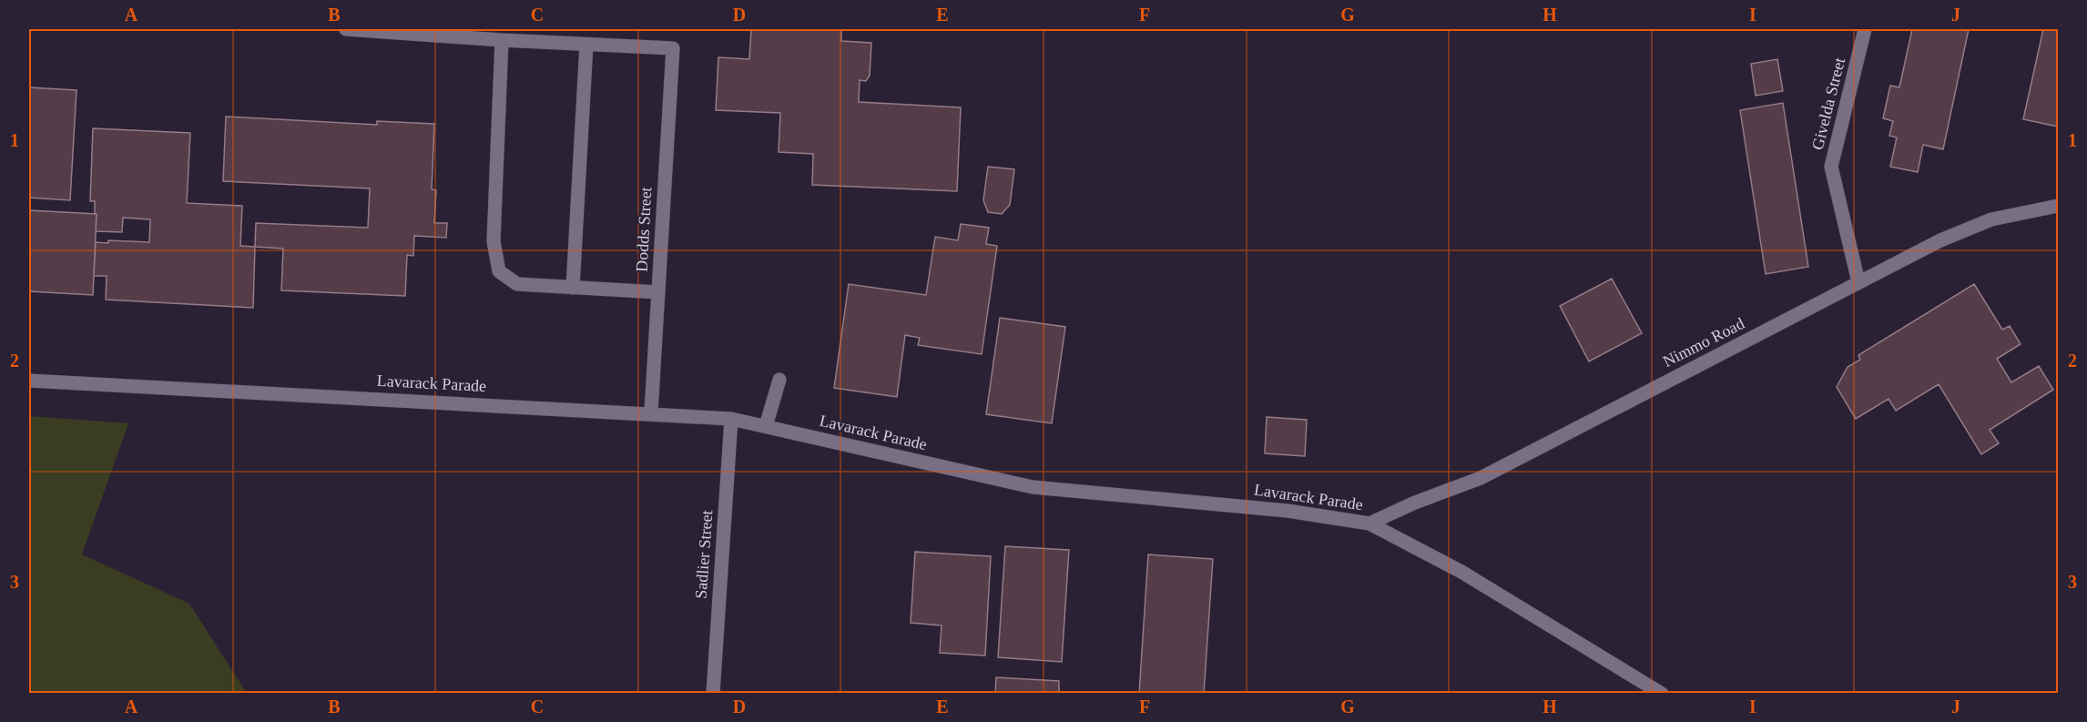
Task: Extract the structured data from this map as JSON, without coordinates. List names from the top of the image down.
{
  "streets": {
    "lane": [
      "Givelda Street",
      "Dodds Street",
      "Nimmo Road",
      "Lavarack Parade",
      "Sadlier Street"
    ]
  },
  "crossings": [
    ["Givelda Street", "Nimmo Road"],
    ["Dodds Street", "Lavarack Parade"],
    ["Nimmo Road", "Lavarack Parade"],
    ["Lavarack Parade", "Sadlier Street"]
  ],
  "grid": {
    "columns": [
      "A",
      "B",
      "C",
      "D",
      "E",
      "F",
      "G",
      "H",
      "I",
      "J"
    ],
    "rows": ["1", "2", "3"]
  }
}
